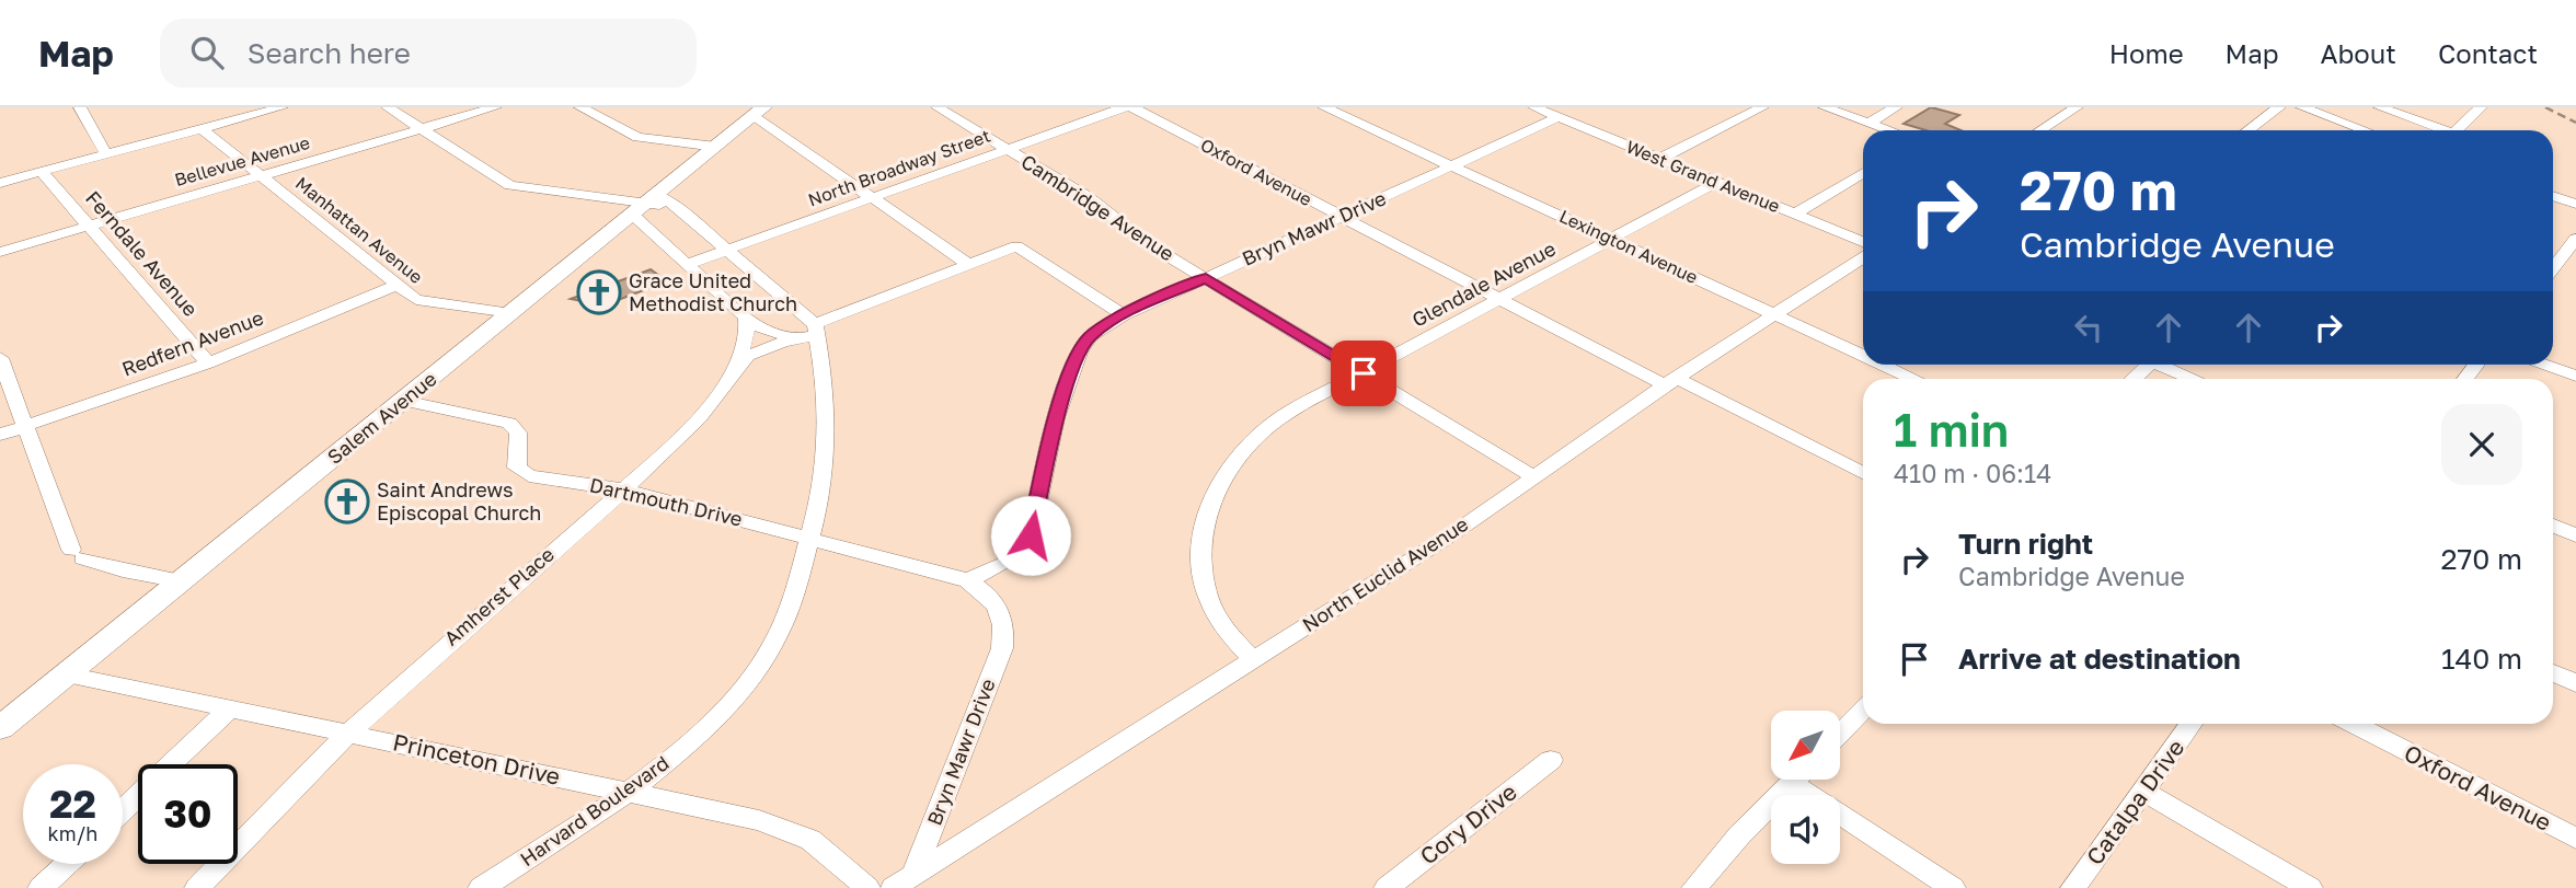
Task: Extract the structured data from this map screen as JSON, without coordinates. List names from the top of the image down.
{
  "streets": {
    "main road": ["Salem Avenue"],
    "street": [
      "Bellevue Avenue",
      "North Broadway Street",
      "Oxford Avenue",
      "West Grand Avenue",
      "Cambridge Avenue",
      "Bryn Mawr Drive",
      "Manhattan Avenue",
      "Lexington Avenue",
      "Ferndale Avenue",
      "Glendale Avenue",
      "Redfern Avenue",
      "Dartmouth Drive",
      "North Euclid Avenue",
      "Amherst Place",
      "Princeton Drive",
      "Catalpa Drive",
      "Harvard Boulevard",
      "Cory Drive"
    ]
  },
  "crossings": [
    ["Bellevue Avenue", "Manhattan Avenue"],
    ["Bellevue Avenue", "Ferndale Avenue"],
    ["North Broadway Street", "Cambridge Avenue"],
    ["Oxford Avenue", "Bryn Mawr Drive"],
    ["Oxford Avenue", "Glendale Avenue"],
    ["Oxford Avenue", "North Euclid Avenue"],
    ["West Grand Avenue", "Bryn Mawr Drive"],
    ["West Grand Avenue", "Glendale Avenue"],
    ["Cambridge Avenue", "Bryn Mawr Drive"],
    ["Cambridge Avenue", "Glendale Avenue"],
    ["Cambridge Avenue", "North Euclid Avenue"],
    ["Bryn Mawr Drive", "Lexington Avenue"],
    ["Bryn Mawr Drive", "Dartmouth Drive"],
    ["Bryn Mawr Drive", "North Euclid Avenue"],
    ["Bryn Mawr Drive", "Amherst Place"],
    ["Manhattan Avenue", "Redfern Avenue"],
    ["Manhattan Avenue", "Salem Avenue"],
    ["Lexington Avenue", "Glendale Avenue"],
    ["Lexington Avenue", "North Euclid Avenue"],
    ["Ferndale Avenue", "Redfern Avenue"],
    ["Glendale Avenue", "North Euclid Avenue"],
    ["Salem Avenue", "Dartmouth Drive"],
    ["Salem Avenue", "Princeton Drive"],
    ["Dartmouth Drive", "Amherst Place"],
    ["Dartmouth Drive", "Harvard Boulevard"],
    ["Amherst Place", "Princeton Drive"],
    ["Amherst Place", "Harvard Boulevard"],
    ["Princeton Drive", "Harvard Boulevard"]
  ],
  "places": {
    "church": ["Grace United Methodist Church", "Saint Andrews Episcopal Church"]
  },
  "north": "bottom left",
  "page": {
    "header": "Map",
    "search": "Search here",
    "nav": [
      "Home",
      "Map",
      "About",
      "Contact"
    ],
    "turn": ["270 m", "Cambridge Avenue"],
    "heading": ["1 min", "410 m · 06:14"],
    "list": [
      {
        "name": "Turn right",
        "note": "Cambridge Avenue",
        "value": "270 m"
      },
      {
        "name": "Arrive at destination",
        "value": "140 m"
      }
    ],
    "speed": "22 km/h",
    "limit": "30"
  }
}
